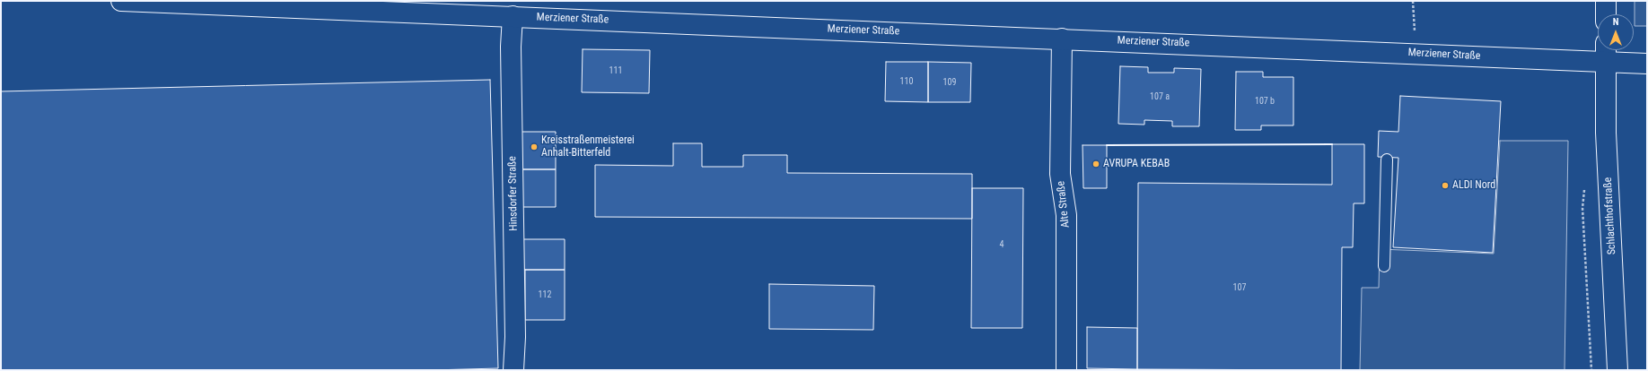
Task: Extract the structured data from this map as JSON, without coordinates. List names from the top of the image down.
{
  "streets": {
    "main road": [
      "Merziener Straße",
      "Hinsdorfer Straße",
      "Alte Straße",
      "Schlachthofstraße"
    ]
  },
  "crossings": [
    ["Merziener Straße", "Hinsdorfer Straße"],
    ["Merziener Straße", "Alte Straße"],
    ["Merziener Straße", "Schlachthofstraße"]
  ],
  "places": ["Kreisstraßenmeisterei Anhalt-Bitterfeld", "AVRUPA KEBAB", "ALDI Nord"],
  "house_numbers": [
    "111",
    "110",
    "109",
    "107 a",
    "107 b",
    "4",
    "107",
    "112"
  ],
  "north": "top"
}
